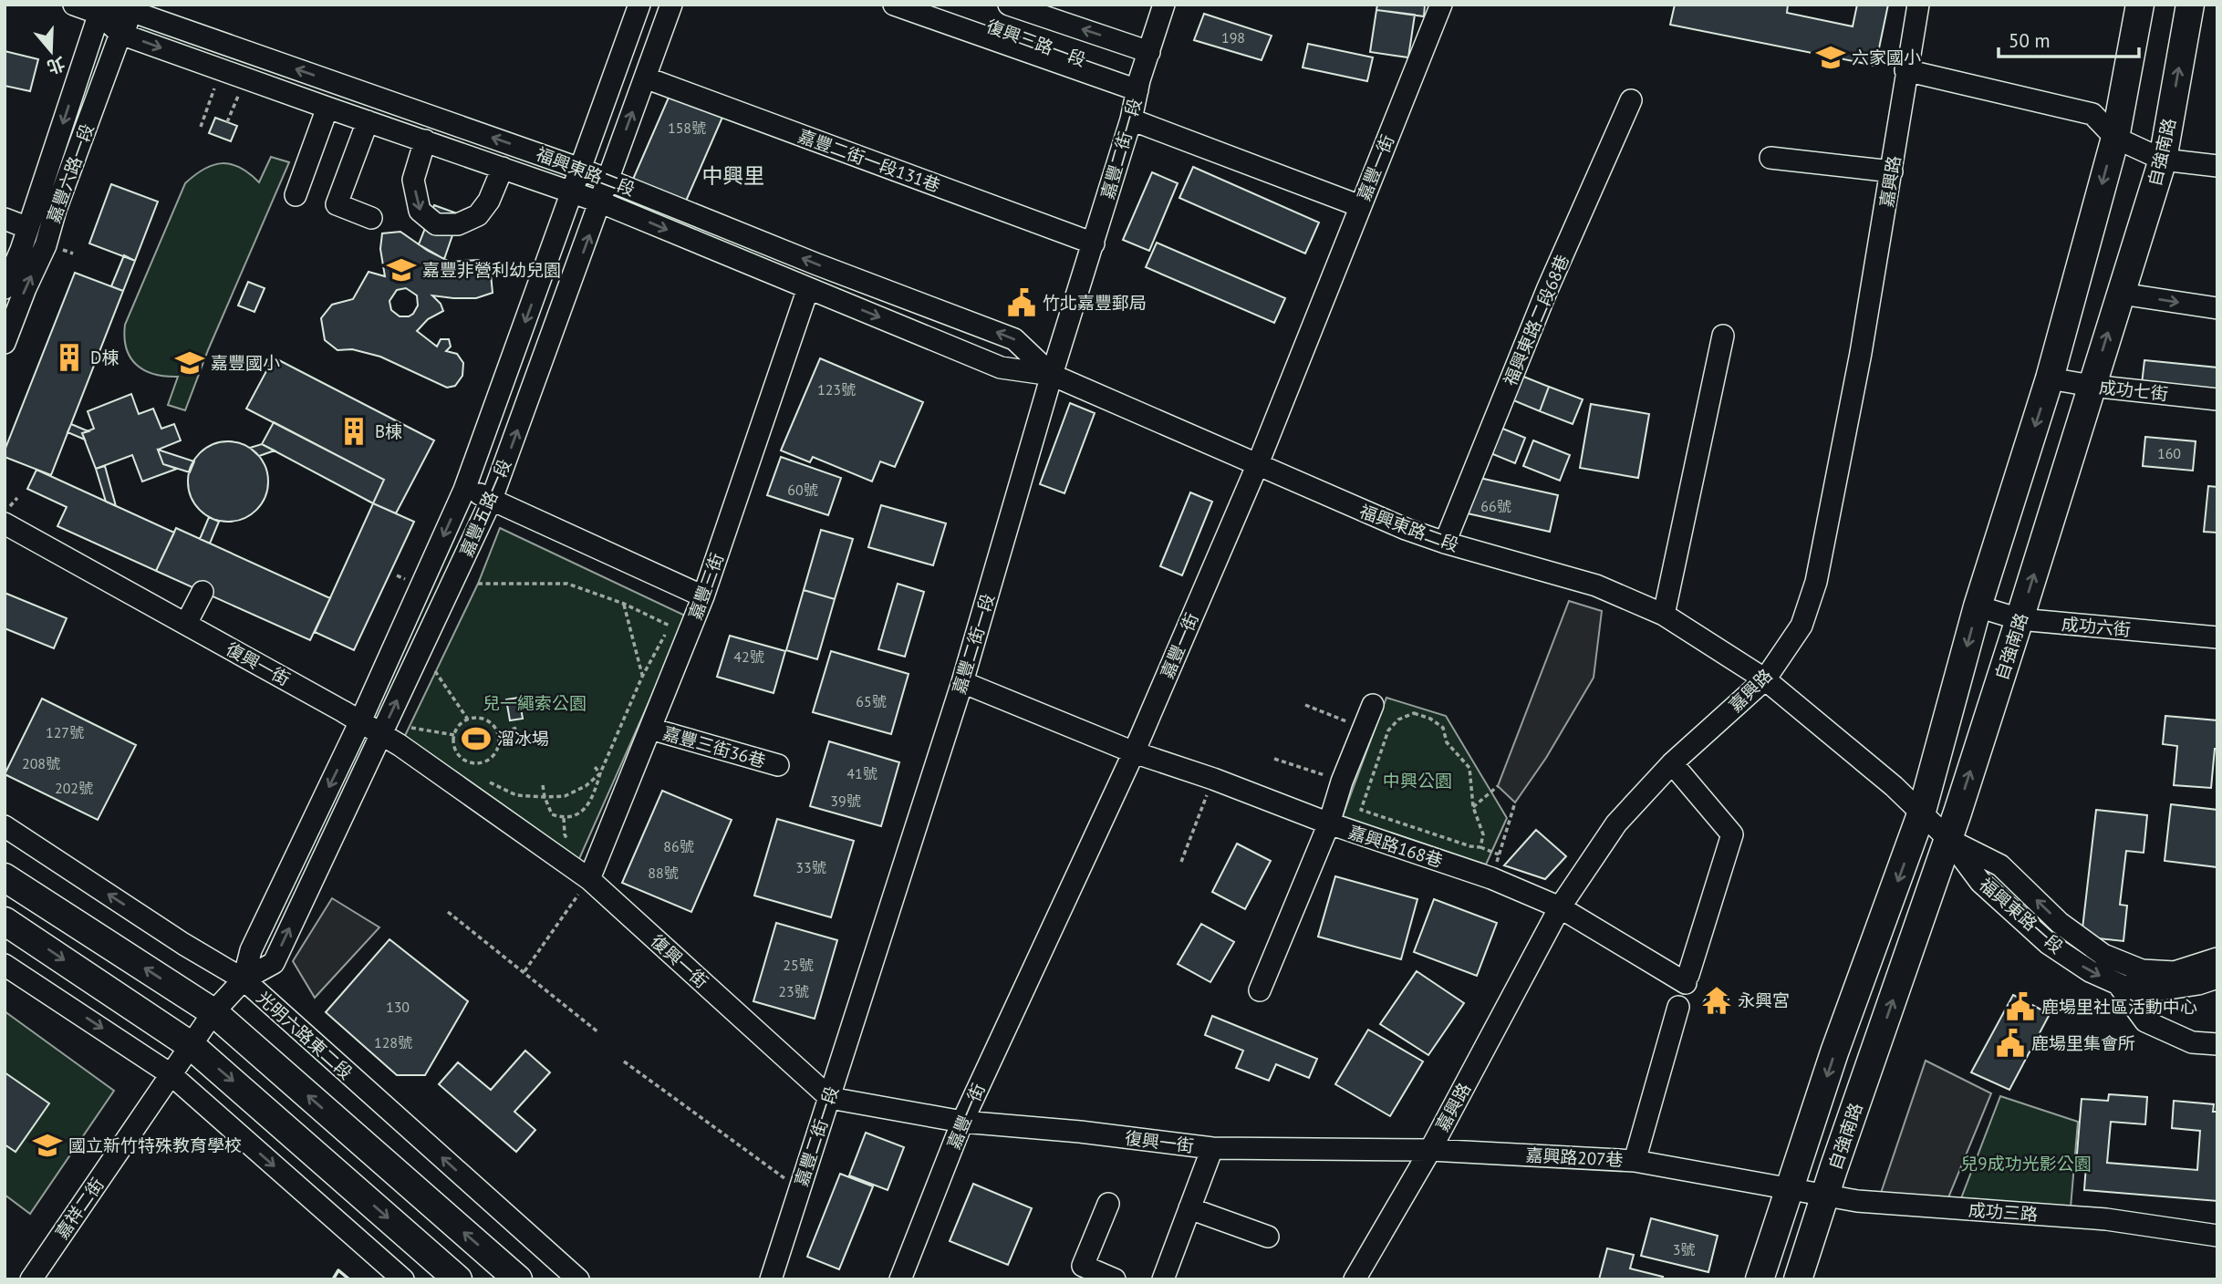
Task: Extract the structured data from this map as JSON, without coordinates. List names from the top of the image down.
{
  "streets": {
    "main road": ["自強南路"],
    "street": [
      "復興三路一段",
      "嘉豐二街一段",
      "嘉豐二街一段131巷",
      "嘉豐一街",
      "福興東路二段",
      "嘉豐六路一段",
      "嘉興路",
      "福興東路二段68巷",
      "成功七街",
      "嘉豐五路一段",
      "嘉豐三街",
      "成功六街",
      "復興一街",
      "嘉豐三街36巷",
      "嘉興路168巷",
      "福興東路一段",
      "光明六路東二段",
      "嘉興路207巷",
      "嘉祥二街",
      "成功三路"
    ]
  },
  "crossings": [
    ["復興三路一段", "嘉豐二街一段"],
    ["嘉豐二街一段", "嘉豐二街一段131巷"],
    ["嘉豐二街一段", "福興東路二段"],
    ["嘉豐二街一段", "復興一街"],
    ["自強南路", "成功七街"],
    ["自強南路", "成功六街"],
    ["自強南路", "福興東路一段"],
    ["自強南路", "成功三路"],
    ["嘉豐二街一段131巷", "嘉豐五路一段"],
    ["嘉豐一街", "福興東路二段"],
    ["嘉豐一街", "復興一街"],
    ["福興東路二段", "嘉豐六路一段"],
    ["福興東路二段", "嘉興路"],
    ["福興東路二段", "福興東路二段68巷"],
    ["福興東路二段", "嘉豐五路一段"],
    ["福興東路二段", "嘉豐三街"],
    ["福興東路二段", "福興東路一段"],
    ["嘉興路", "復興一街"],
    ["嘉興路", "嘉興路168巷"],
    ["嘉興路", "福興東路一段"],
    ["嘉興路", "嘉興路207巷"],
    ["嘉豐五路一段", "復興一街"],
    ["嘉豐五路一段", "光明六路東二段"],
    ["嘉豐五路一段", "嘉祥二街"],
    ["嘉豐三街", "復興一街"],
    ["嘉豐三街", "嘉豐三街36巷"],
    ["復興一街", "嘉興路207巷"],
    ["嘉興路207巷", "成功三路"]
  ],
  "districts": ["中興里"],
  "parks": ["兒一繩索公園", "中興公園", "兒9成功光影公園"],
  "places": {
    "school or university": [
      "六家國小",
      "嘉豐非營利幼兒園",
      "嘉豐國小",
      "國立新竹特殊教育學校"
    ],
    "public building": ["竹北嘉豐郵局", "鹿場里社區活動中心", "鹿場里集會所"],
    "building": ["D棟", "B棟"],
    "sports": ["溜冰場"],
    "temple": ["永興宮"]
  },
  "house_numbers": [
    "198",
    "158號",
    "123號",
    "160",
    "60號",
    "66號",
    "42號",
    "65號",
    "127號",
    "208號",
    "41號",
    "202號",
    "39號",
    "86號",
    "33號",
    "88號",
    "25號",
    "23號",
    "130",
    "128號",
    "3號"
  ],
  "scale_bar": "50 m",
  "north": "bottom"
}
